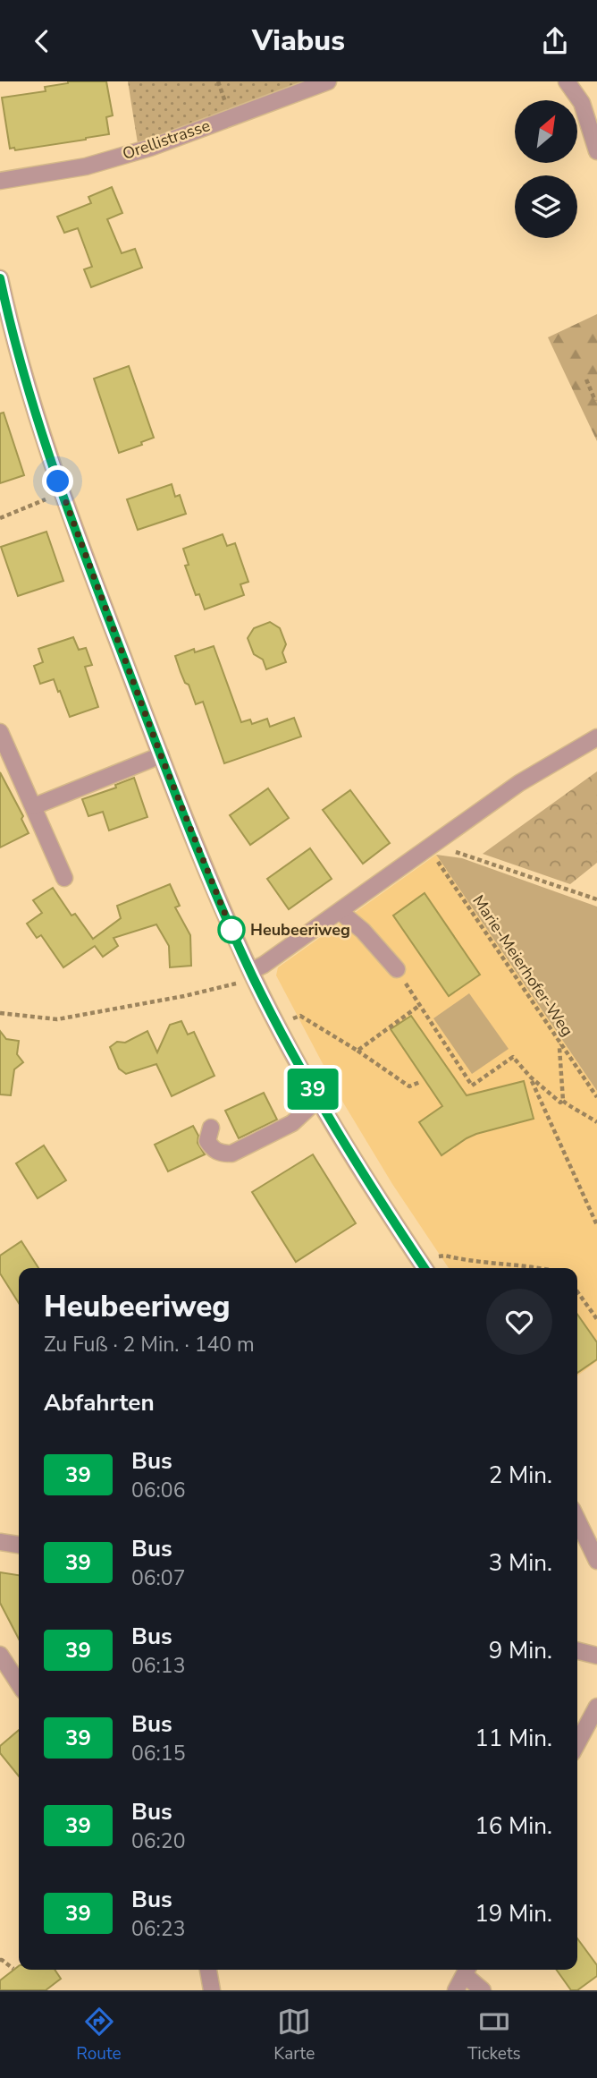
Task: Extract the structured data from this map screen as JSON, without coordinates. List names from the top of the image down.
{
  "streets": {
    "street": ["Orellistrasse"],
    "path": ["Marie-Meierhofer-Weg"]
  },
  "places": ["Heubeeriweg"],
  "lines": ["bus line 39"],
  "north": "top right",
  "page": {
    "header": "Viabus",
    "on_map": "39",
    "heading": [
      ["Heubeeriweg", "Zu Fuß · 2 Min. · 140 m"],
      "Abfahrten"
    ],
    "list": [
      {
        "mark": "39",
        "name": "Bus",
        "note": "06:06",
        "value": "2 Min."
      },
      {
        "mark": "39",
        "name": "Bus",
        "note": "06:07",
        "value": "3 Min."
      },
      {
        "mark": "39",
        "name": "Bus",
        "note": "06:13",
        "value": "9 Min."
      },
      {
        "mark": "39",
        "name": "Bus",
        "note": "06:15",
        "value": "11 Min."
      },
      {
        "mark": "39",
        "name": "Bus",
        "note": "06:20",
        "value": "16 Min."
      },
      {
        "mark": "39",
        "name": "Bus",
        "note": "06:23",
        "value": "19 Min."
      }
    ],
    "tabs": ["Route", "Karte", "Tickets"]
  }
}
